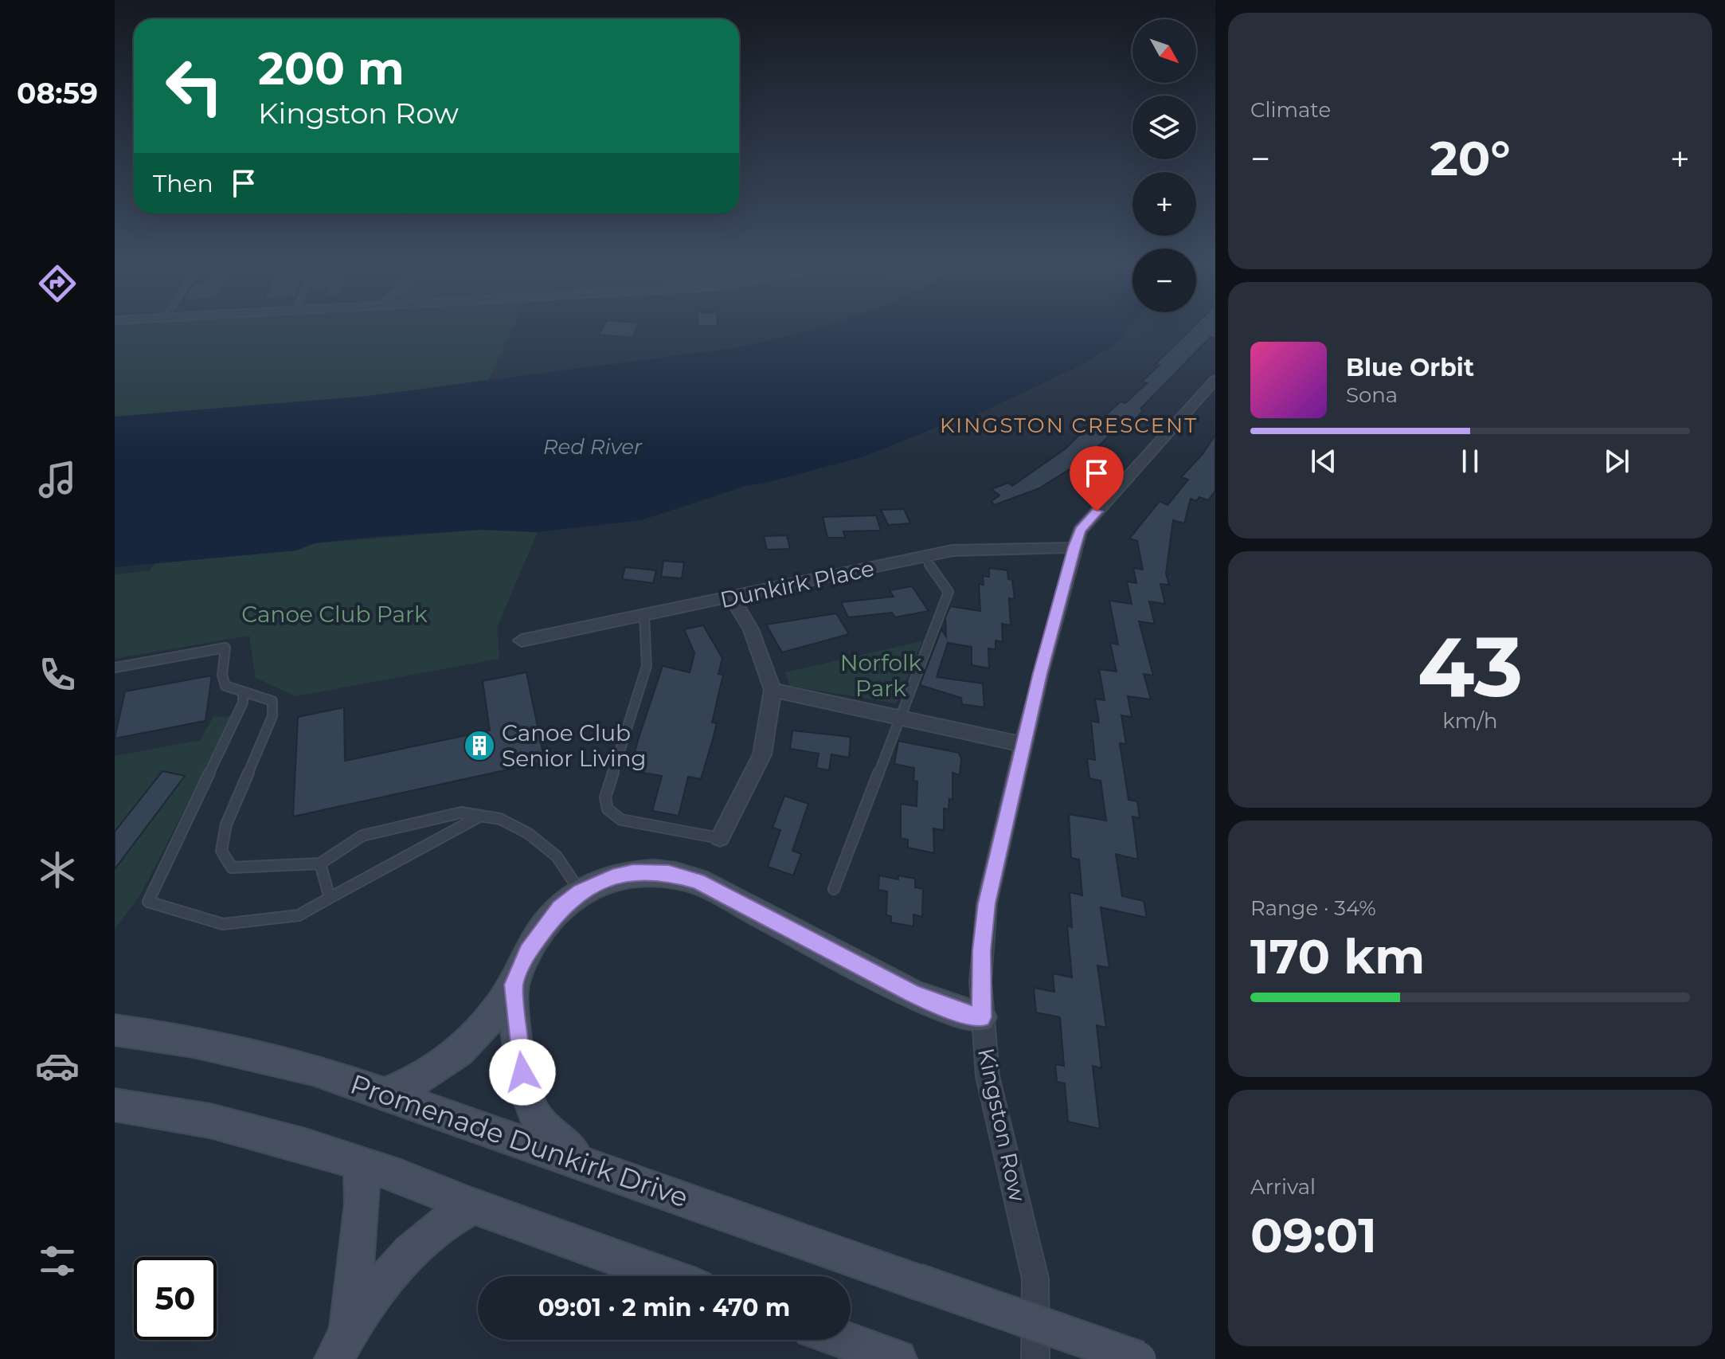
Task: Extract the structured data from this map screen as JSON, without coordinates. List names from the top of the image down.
{
  "streets": {
    "main road": ["Promenade Dunkirk Drive"],
    "street": ["Dunkirk Place", "Kingston Row"]
  },
  "crossings": [
    ["Dunkirk Place", "Kingston Row"]
  ],
  "districts": ["KINGSTON CRESCENT"],
  "water": ["Red River"],
  "parks": ["Canoe Club Park", "Norfolk Park"],
  "places": {
    "building": ["Canoe Club Senior Living"]
  },
  "north": "bottom right",
  "page": {
    "tabs": "08:59",
    "tile": [
      "Climate",
      ["43", "km/h"],
      ["Range · 34%", "170 km"],
      ["Arrival", "09:01"]
    ],
    "map_buttons": ["+", "−"],
    "turn": ["200 m", "Kingston Row"],
    "heat": ["−", "20°", "+"],
    "then": "Then",
    "song": ["Blue Orbit", "Sona"],
    "limit": "50",
    "trip": "09:01 · 2 min · 470 m"
  }
}
